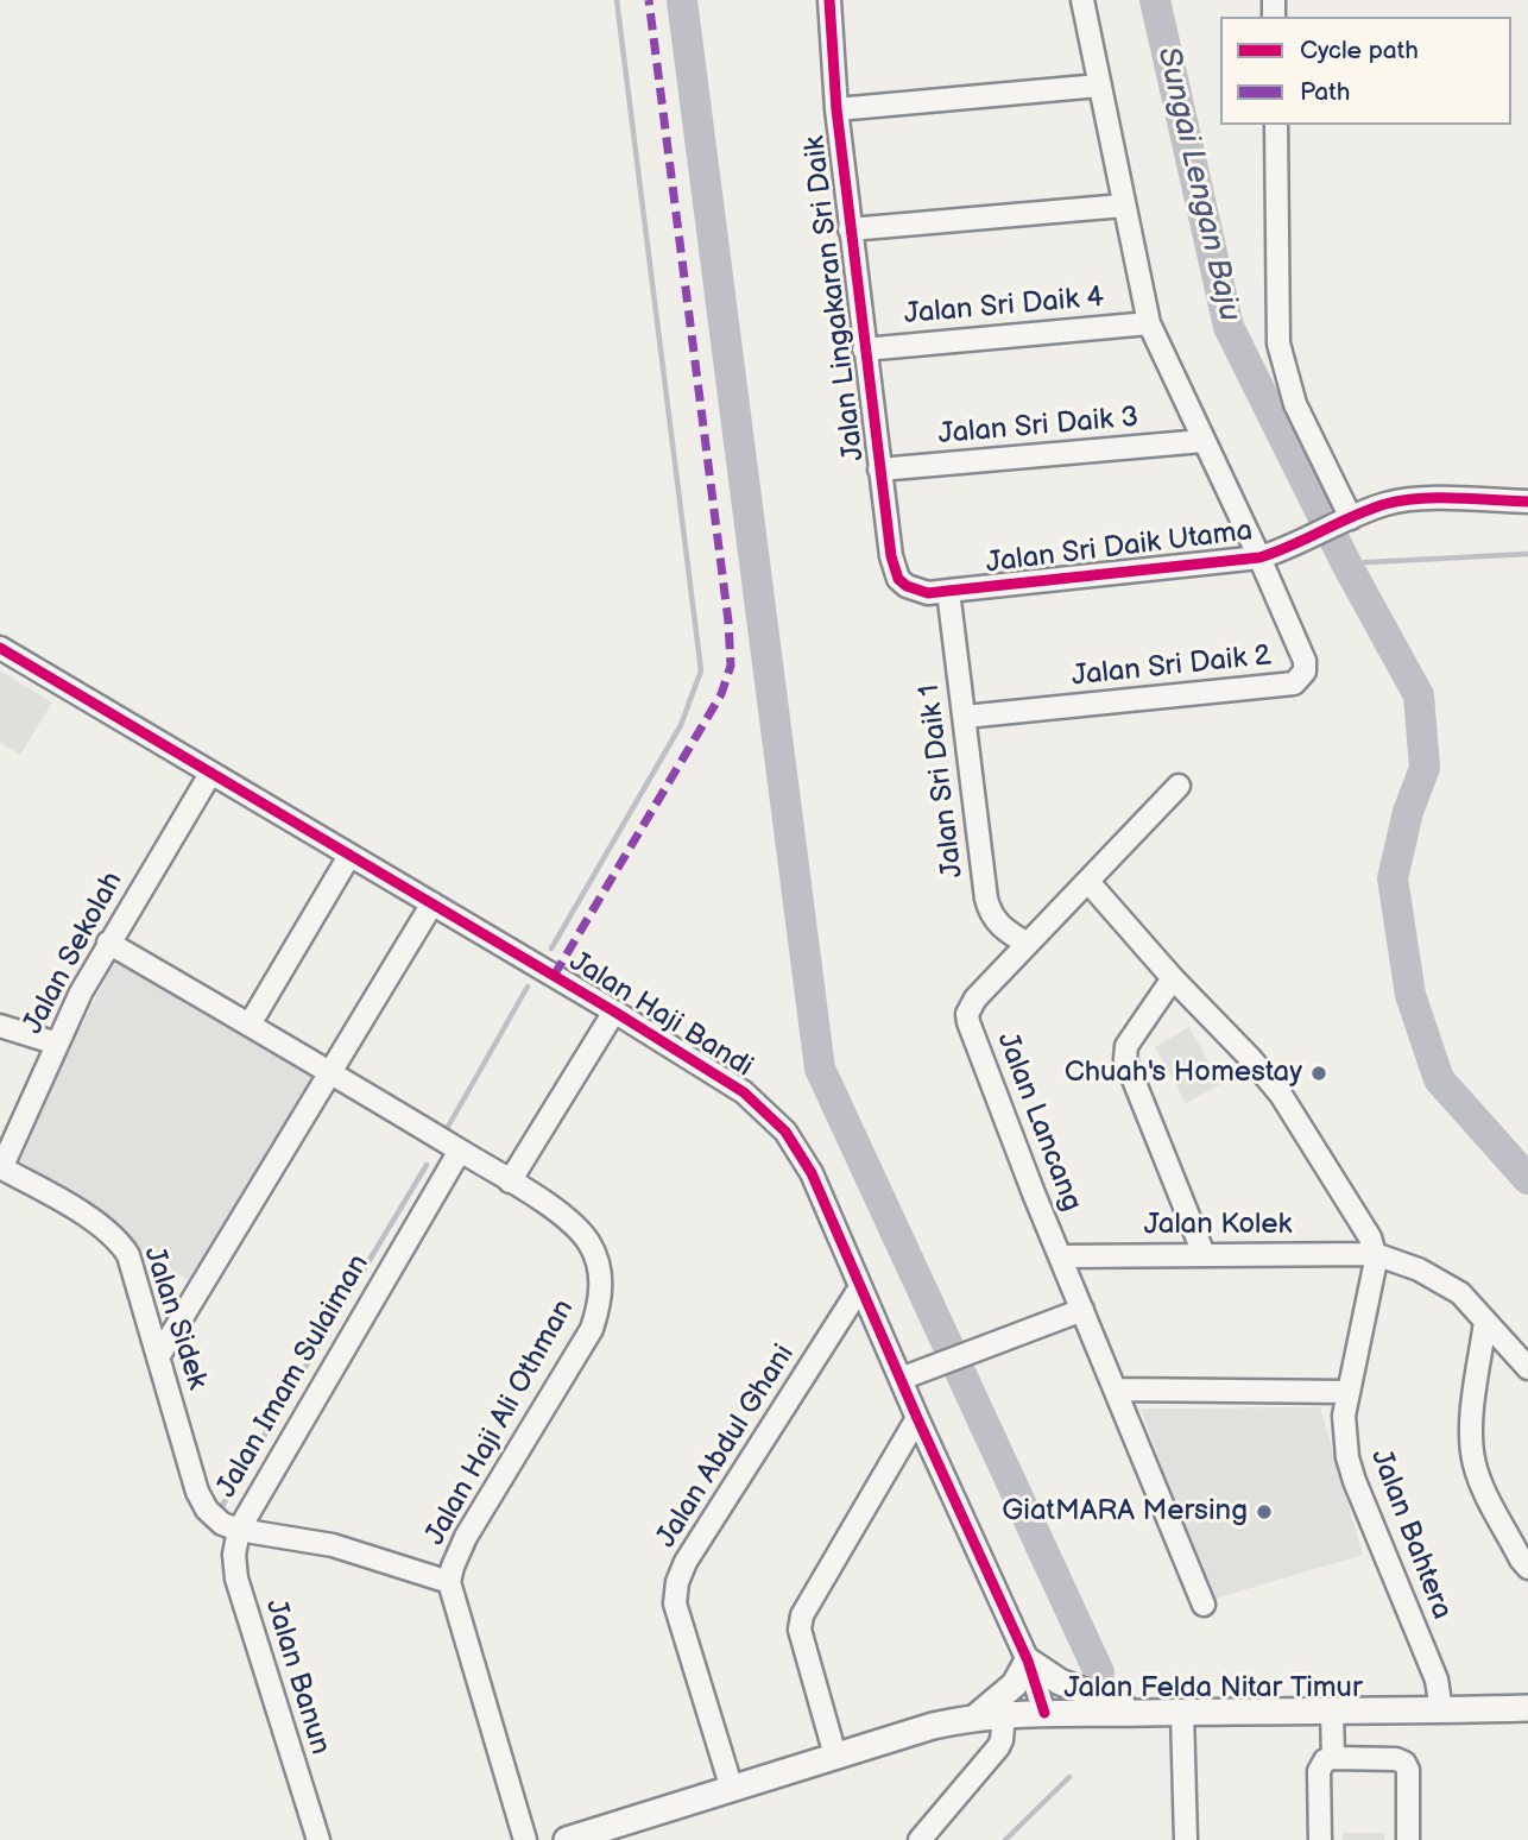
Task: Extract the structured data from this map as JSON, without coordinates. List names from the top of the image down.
{
  "streets": {
    "main road": ["Jalan Felda Nitar Timur"],
    "street": [
      "Jalan Lingakaran Sri Daik",
      "Jalan Sri Daik 4",
      "Jalan Sri Daik 3",
      "Jalan Sri Daik Utama",
      "Jalan Sri Daik 2",
      "Jalan Sri Daik 1",
      "Jalan Sekolah",
      "Jalan Haji Bandi",
      "Jalan Lancang",
      "Jalan Kolek",
      "Jalan Sidek",
      "Jalan Imam Sulaiman",
      "Jalan Haji Ali Othman",
      "Jalan Abdul Ghani",
      "Jalan Bahtera",
      "Jalan Banun"
    ]
  },
  "crossings": [
    ["Jalan Lingakaran Sri Daik", "Jalan Sri Daik 4"],
    ["Jalan Lingakaran Sri Daik", "Jalan Sri Daik 3"],
    ["Jalan Lingakaran Sri Daik", "Jalan Sri Daik Utama"],
    ["Jalan Sri Daik Utama", "Jalan Sri Daik 2"],
    ["Jalan Sri Daik Utama", "Jalan Sri Daik 1"],
    ["Jalan Sri Daik 2", "Jalan Sri Daik 1"],
    ["Jalan Sri Daik 1", "Jalan Lancang"],
    ["Jalan Sekolah", "Jalan Haji Bandi"],
    ["Jalan Sekolah", "Jalan Sidek"],
    ["Jalan Sekolah", "Jalan Haji Ali Othman"],
    ["Jalan Haji Bandi", "Jalan Abdul Ghani"],
    ["Jalan Haji Bandi", "Jalan Felda Nitar Timur"],
    ["Jalan Lancang", "Jalan Kolek"],
    ["Jalan Kolek", "Jalan Bahtera"],
    ["Jalan Sidek", "Jalan Imam Sulaiman"],
    ["Jalan Sidek", "Jalan Banun"],
    ["Jalan Imam Sulaiman", "Jalan Haji Ali Othman"],
    ["Jalan Imam Sulaiman", "Jalan Banun"],
    ["Jalan Abdul Ghani", "Jalan Felda Nitar Timur"],
    ["Jalan Bahtera", "Jalan Felda Nitar Timur"]
  ],
  "water": ["Sungai Lengan Baju"],
  "places": ["Chuah's Homestay", "GiatMARA Mersing"],
  "legend": ["Cycle path", "Path"]
}
